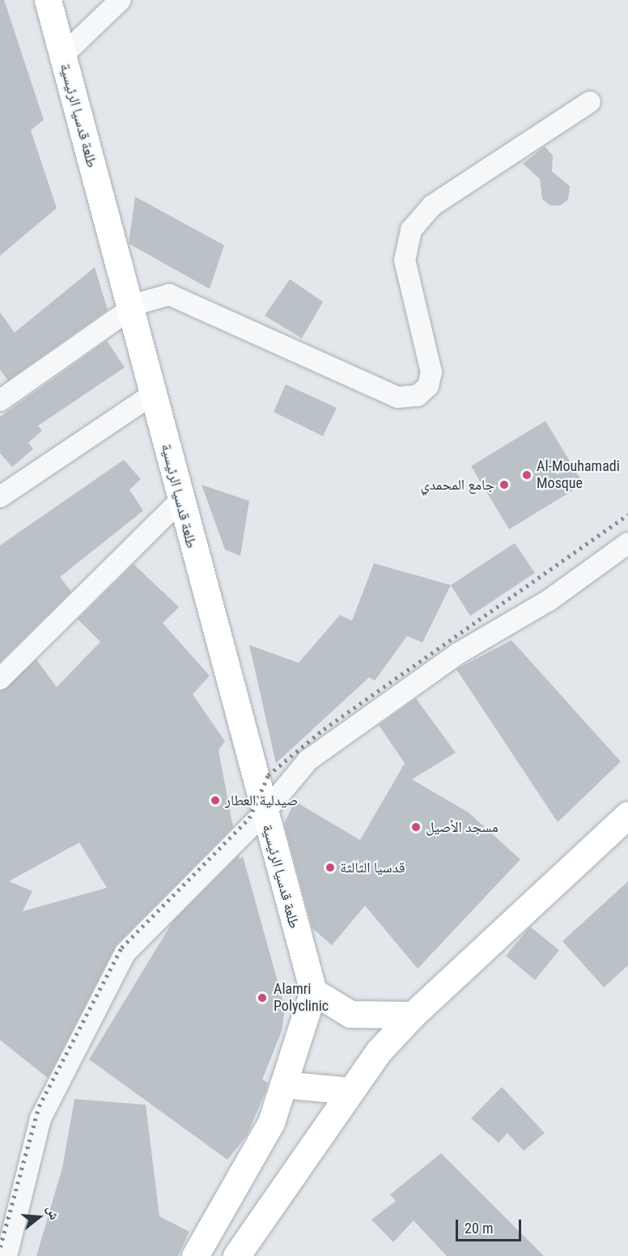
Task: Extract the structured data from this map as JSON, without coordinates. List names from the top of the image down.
{
  "streets": {
    "main road": ["طلعة قدسيا الرئيسية"]
  },
  "places": [
    "Al-Mouhamadi Mosque",
    "جامع المحمدي",
    "صيدلية العطار",
    "مسجد الأصيل",
    "قدسيا الثالثة",
    "Alamri Polyclinic"
  ],
  "scale_bar": "20 m",
  "north": "right"
}
